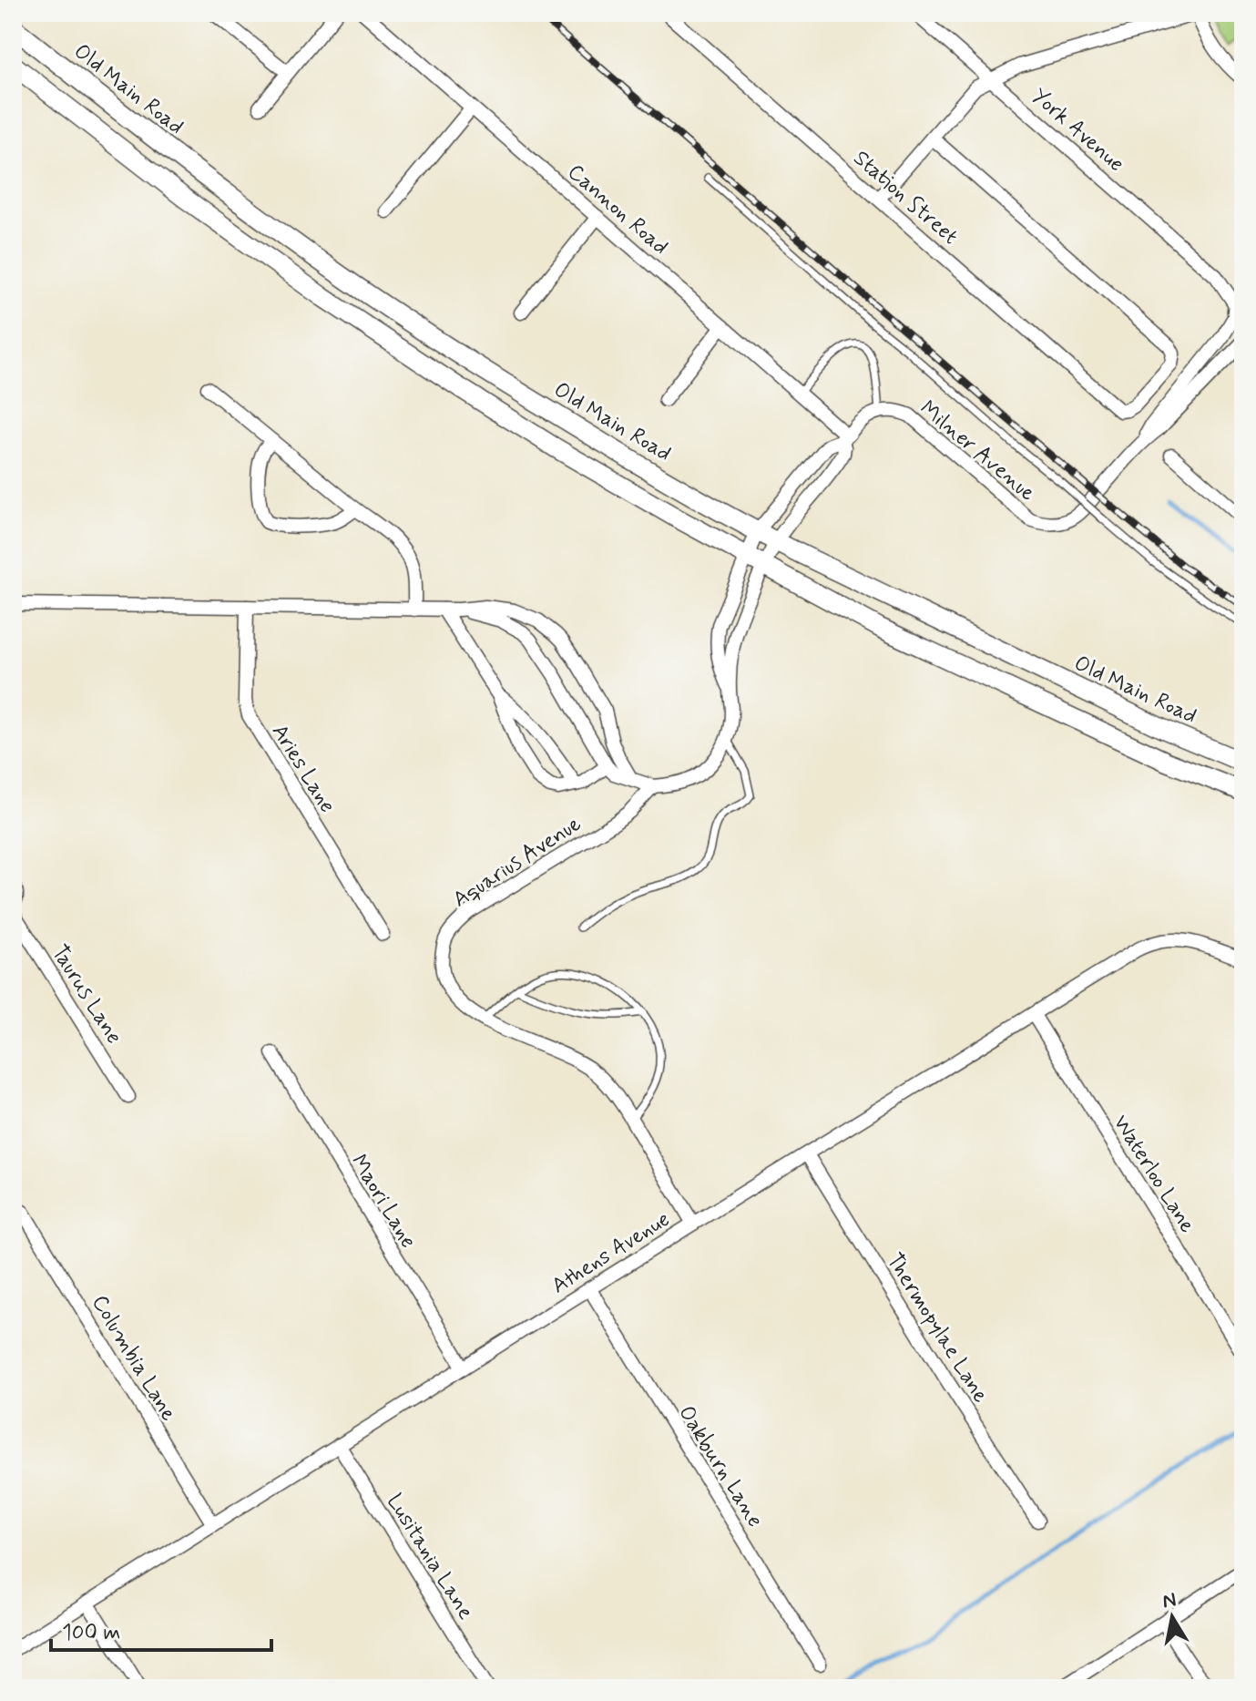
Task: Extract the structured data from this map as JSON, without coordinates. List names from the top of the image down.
{
  "streets": {
    "main road": ["Old Main Road"],
    "street": [
      "York Avenue",
      "Station Street",
      "Cannon Road",
      "Milner Avenue",
      "Aries Lane",
      "Aquarius Avenue",
      "Taurus Lane",
      "Waterloo Lane",
      "Maori Lane",
      "Athens Avenue",
      "Thermopylae Lane",
      "Columbia Lane",
      "Oakburn Lane",
      "Lusitania Lane"
    ]
  },
  "crossings": [
    ["York Avenue", "Milner Avenue"],
    ["Aquarius Avenue", "Athens Avenue"],
    ["Waterloo Lane", "Athens Avenue"],
    ["Maori Lane", "Athens Avenue"],
    ["Athens Avenue", "Thermopylae Lane"],
    ["Athens Avenue", "Columbia Lane"],
    ["Athens Avenue", "Oakburn Lane"],
    ["Athens Avenue", "Lusitania Lane"]
  ],
  "scale_bar": "100 m",
  "north": "top"
}
